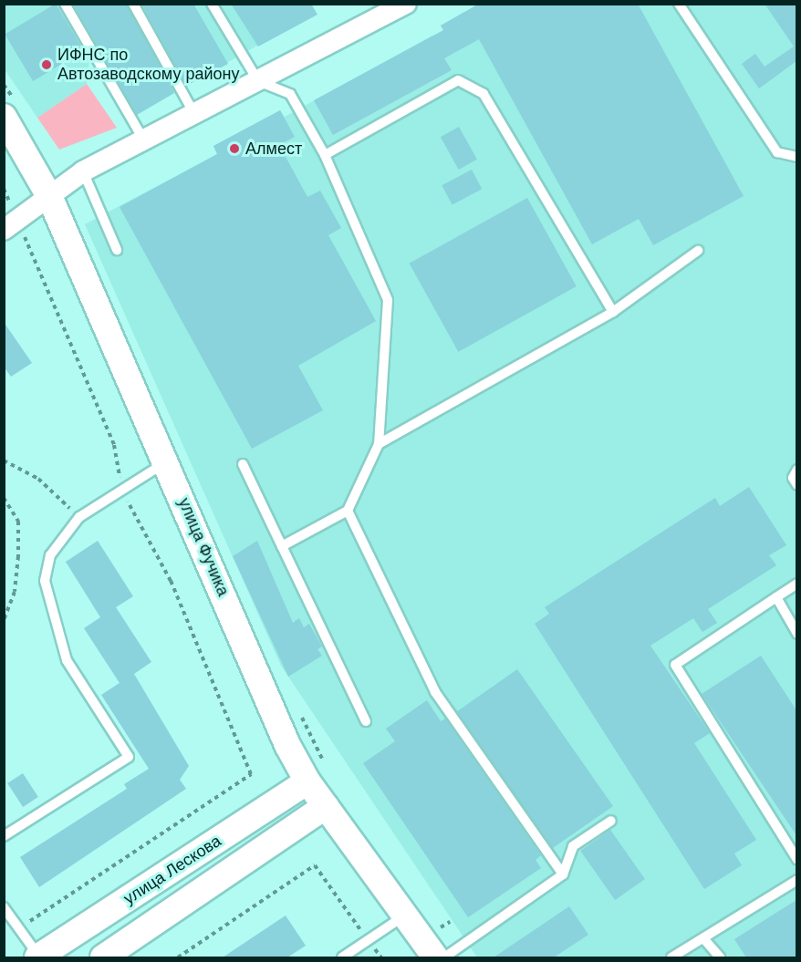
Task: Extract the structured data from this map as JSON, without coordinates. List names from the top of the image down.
{
  "streets": {
    "street": ["улица Фучика", "улица Лескова"]
  },
  "crossings": [
    ["улица Фучика", "улица Лескова"]
  ],
  "places": ["ИФНС по Автозаводскому району", "Алмест"]
}
